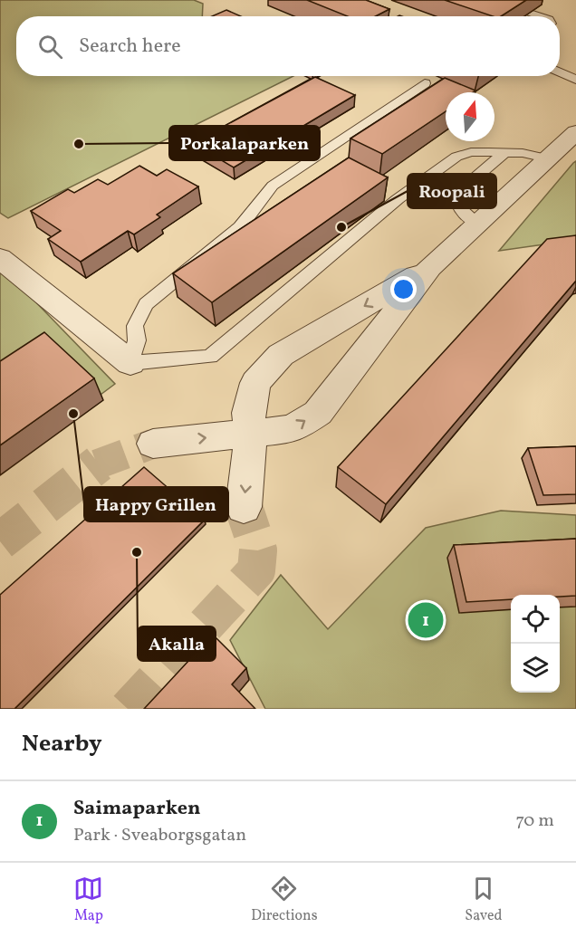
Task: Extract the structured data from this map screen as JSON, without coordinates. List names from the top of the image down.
{
  "places": [
    "Porkalaparken",
    "Roopali",
    "Happy Grillen",
    "Akalla"
  ],
  "north": "top",
  "page": {
    "search": "Search here",
    "pins": "1",
    "heading": "Nearby",
    "list": [
      {
        "mark": "1",
        "name": "Saimaparken",
        "note": "Park · Sveaborgsgatan",
        "value": "70 m"
      }
    ],
    "nav": ["Map", "Directions", "Saved"]
  }
}
